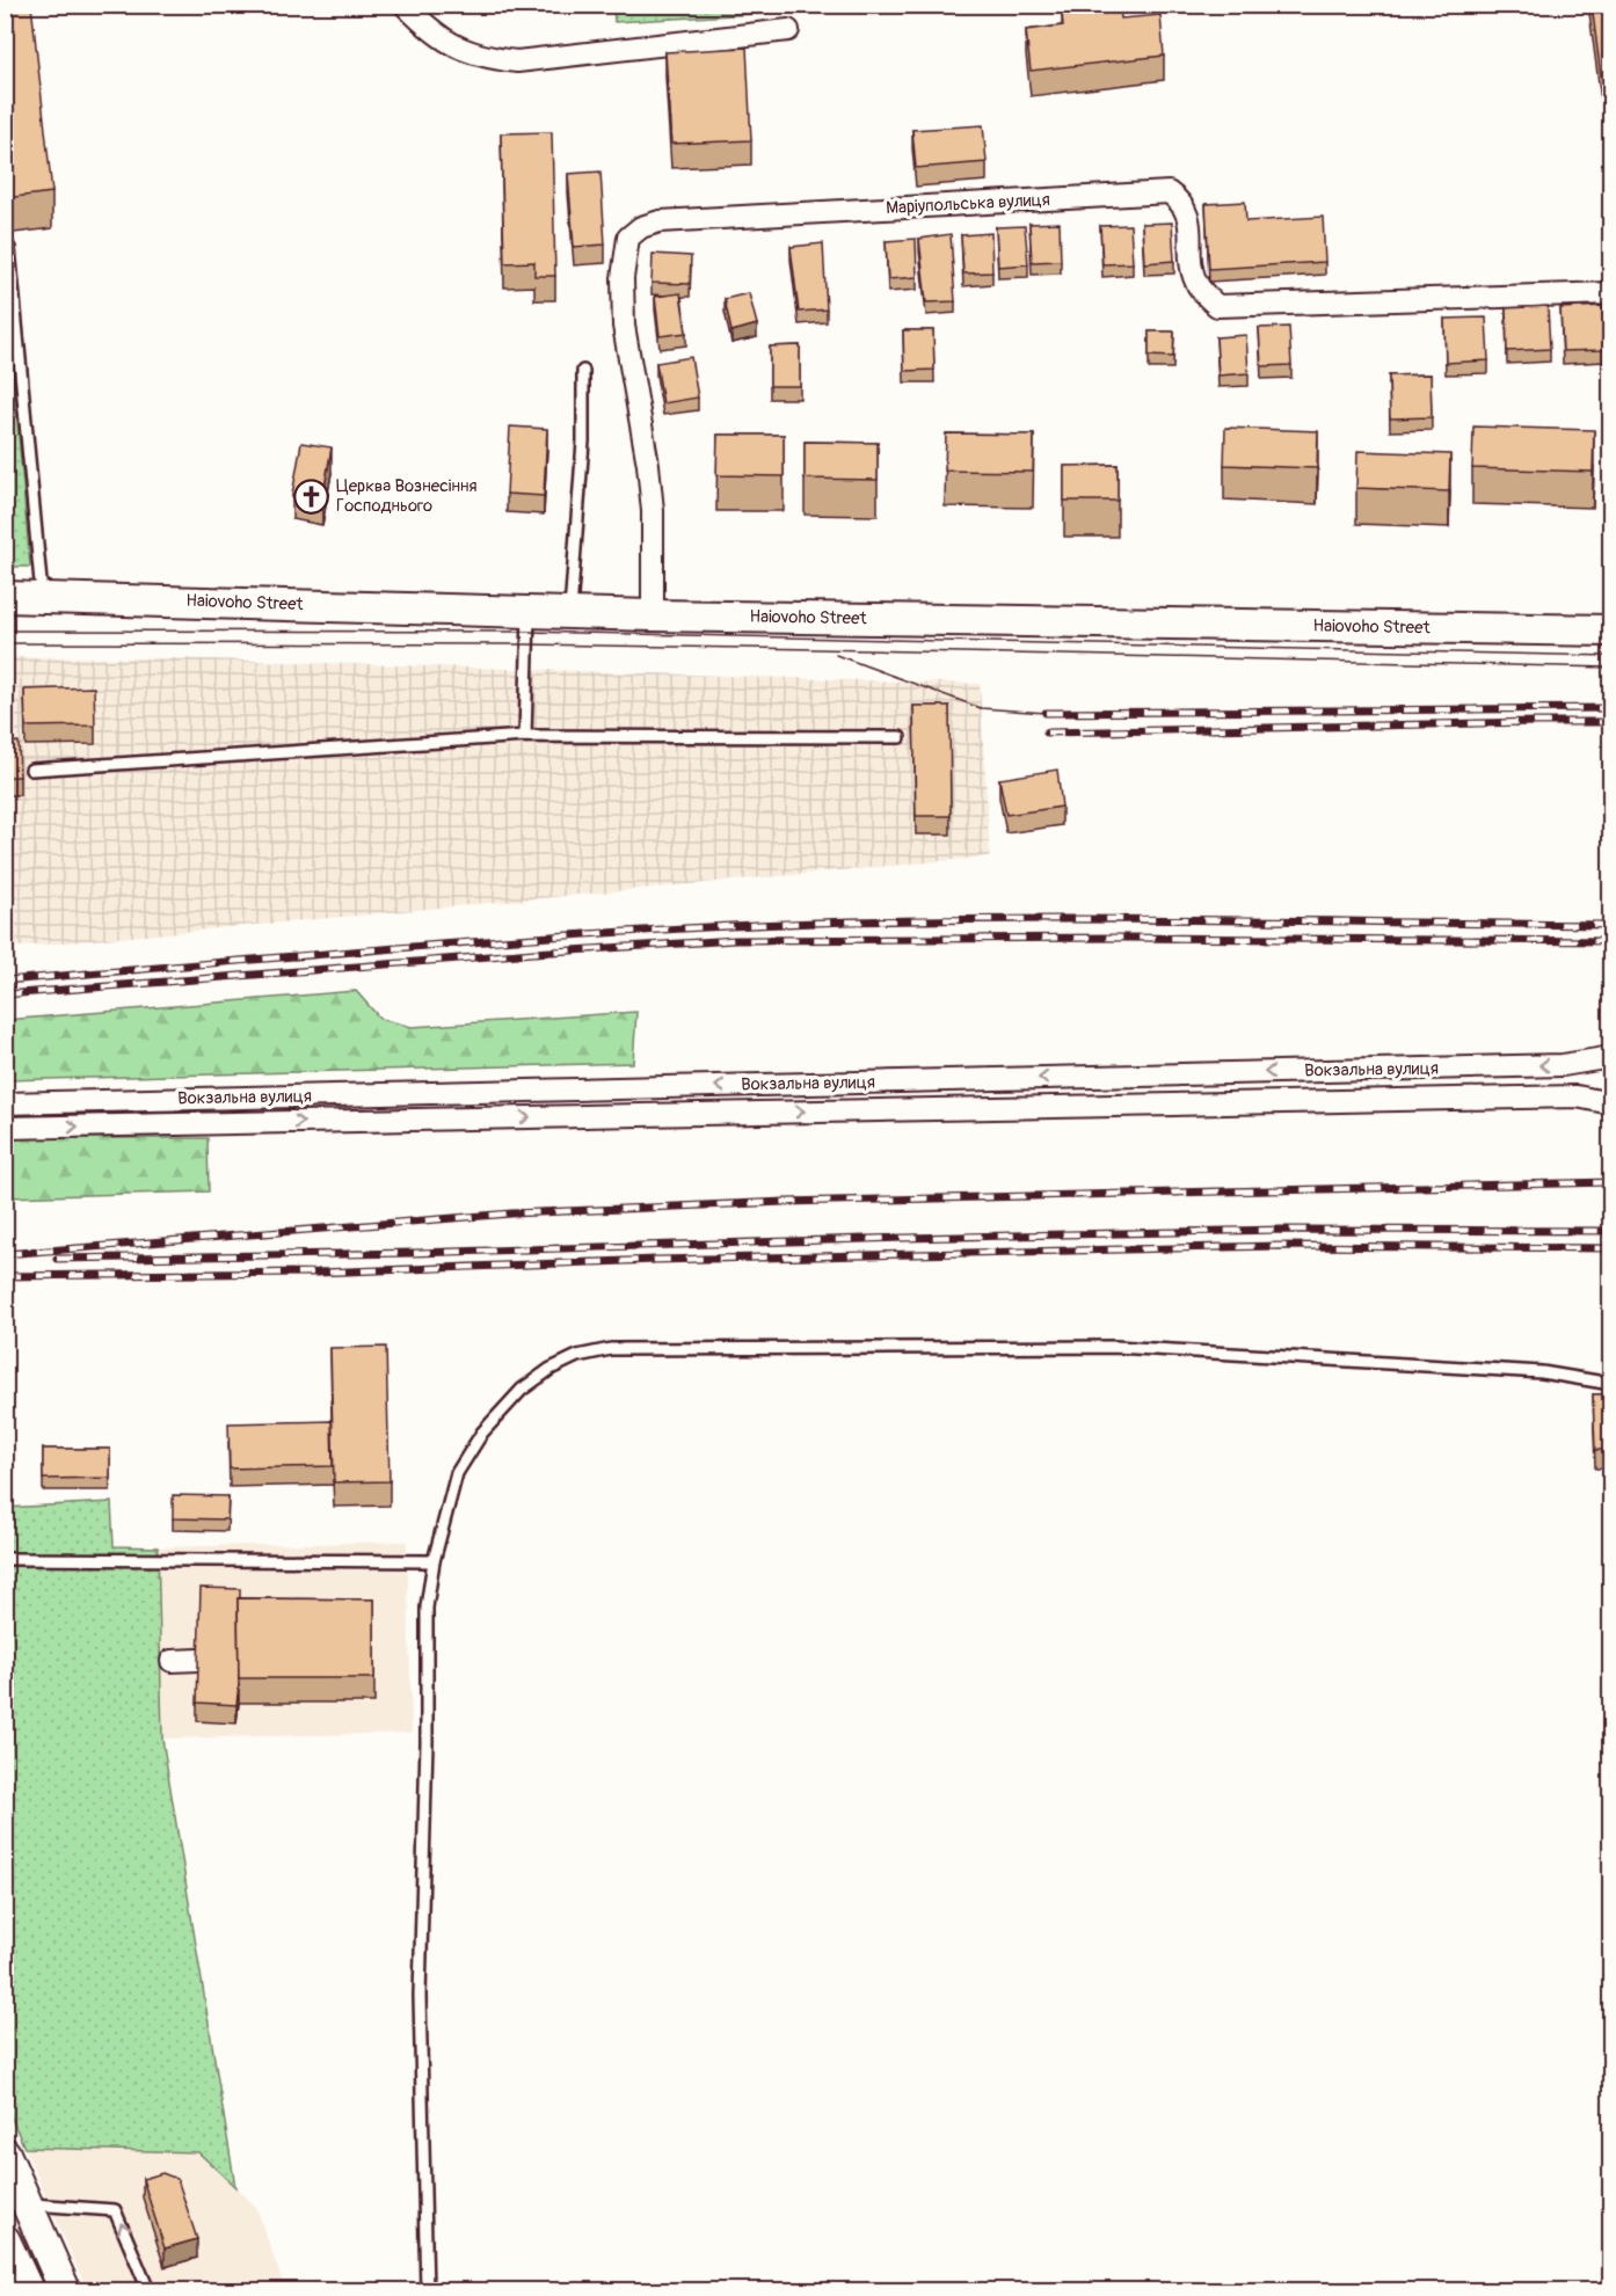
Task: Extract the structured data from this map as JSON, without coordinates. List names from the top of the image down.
{
  "streets": {
    "street": ["Маріупольська вулиця", "Haiovoho Street", "Вокзальна вулиця"]
  },
  "crossings": [
    ["Маріупольська вулиця", "Haiovoho Street"]
  ],
  "places": {
    "church": ["Церква Вознесіння Господнього"]
  }
}
